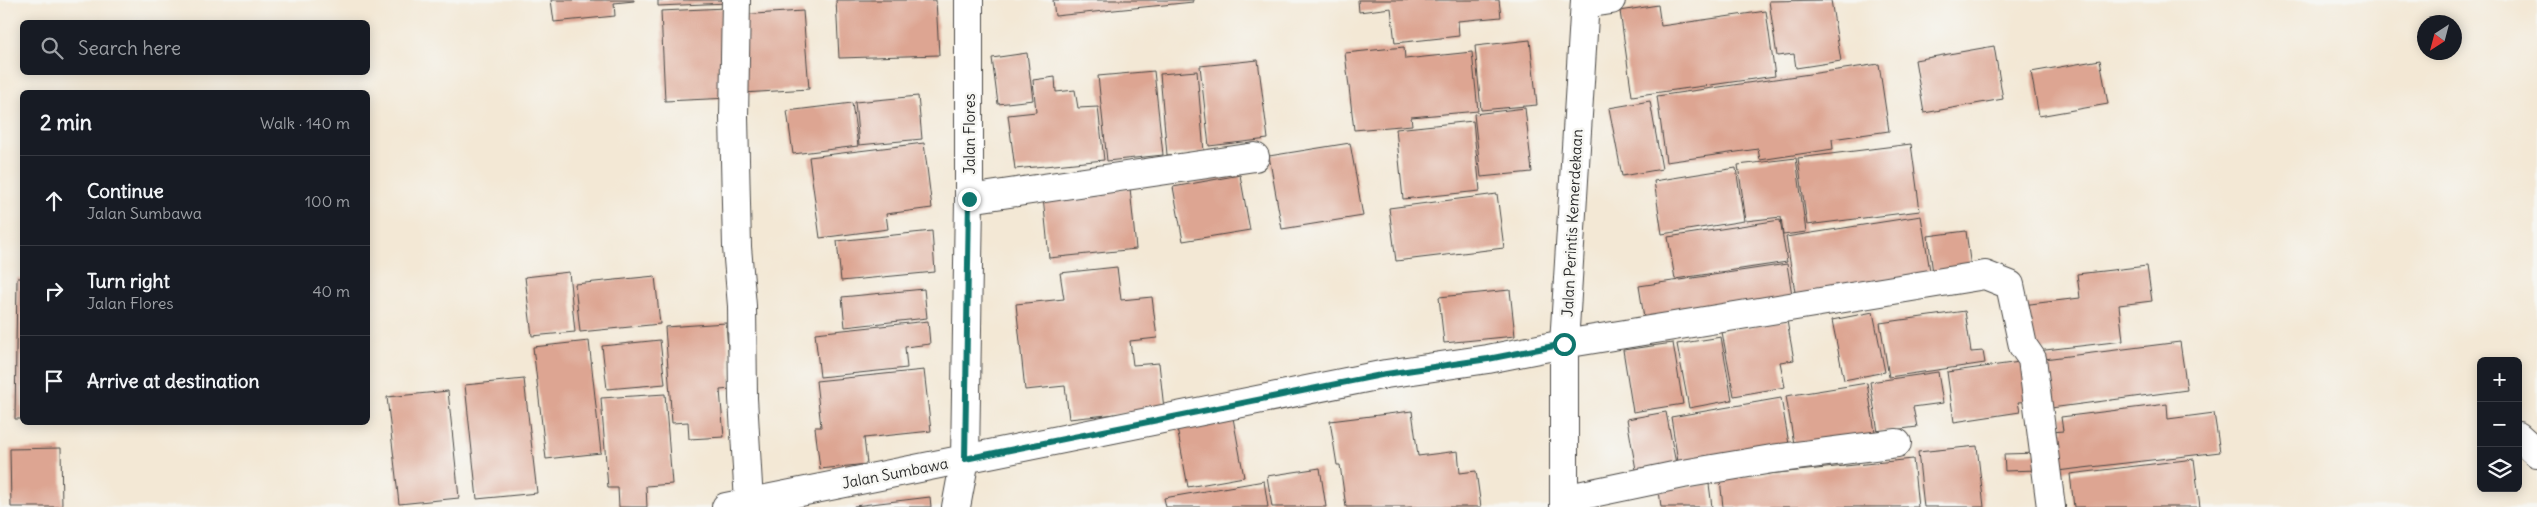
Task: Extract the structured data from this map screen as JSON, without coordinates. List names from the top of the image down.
{
  "streets": {
    "street": ["Jalan Flores", "Jalan Perintis Kemerdekaan", "Jalan Sumbawa"]
  },
  "crossings": [
    ["Jalan Flores", "Jalan Sumbawa"],
    ["Jalan Perintis Kemerdekaan", "Jalan Sumbawa"]
  ],
  "north": "bottom left",
  "page": {
    "search": "Search here",
    "heading": ["2 min", "Walk · 140 m"],
    "list": [
      ["Continue", "Jalan Sumbawa", "100 m"],
      ["Turn right", "Jalan Flores", "40 m"],
      "Arrive at destination"
    ],
    "map_buttons": ["+", "−"]
  }
}
